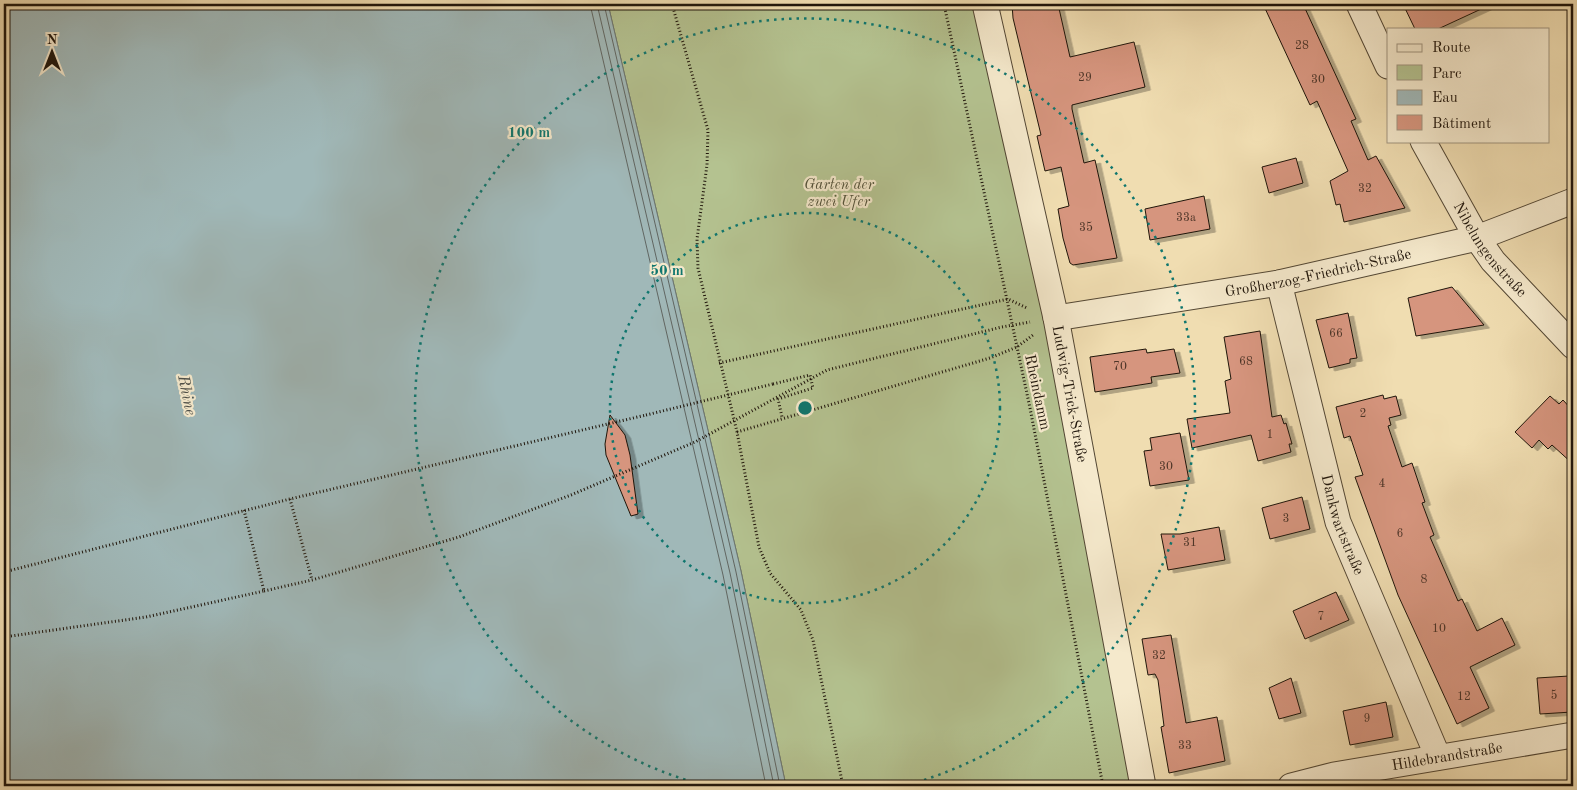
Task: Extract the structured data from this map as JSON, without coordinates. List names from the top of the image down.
{
  "streets": {
    "street": [
      "Nibelungenstraße",
      "Großherzog-Friedrich-Straße",
      "Ludwig-Trick-Straße",
      "Dankwartstraße",
      "Hildebrandstraße"
    ],
    "path": ["Rheindamm"]
  },
  "crossings": [
    ["Nibelungenstraße", "Großherzog-Friedrich-Straße"],
    ["Großherzog-Friedrich-Straße", "Ludwig-Trick-Straße"],
    ["Großherzog-Friedrich-Straße", "Dankwartstraße"],
    ["Dankwartstraße", "Hildebrandstraße"]
  ],
  "water": ["Rhine"],
  "parks": ["Garten der zwei Ufer"],
  "house_numbers": [
    "28",
    "29",
    "30",
    "32",
    "33a",
    "35",
    "66",
    "68",
    "70",
    "2",
    "1",
    "30",
    "4",
    "3",
    "6",
    "31",
    "8",
    "7",
    "10",
    "32",
    "5",
    "12",
    "9",
    "33"
  ],
  "legend": [
    "Route",
    "Parc",
    "Eau",
    "Bâtiment"
  ],
  "north": "top",
  "rings": ["100 m", "50 m"]
}
